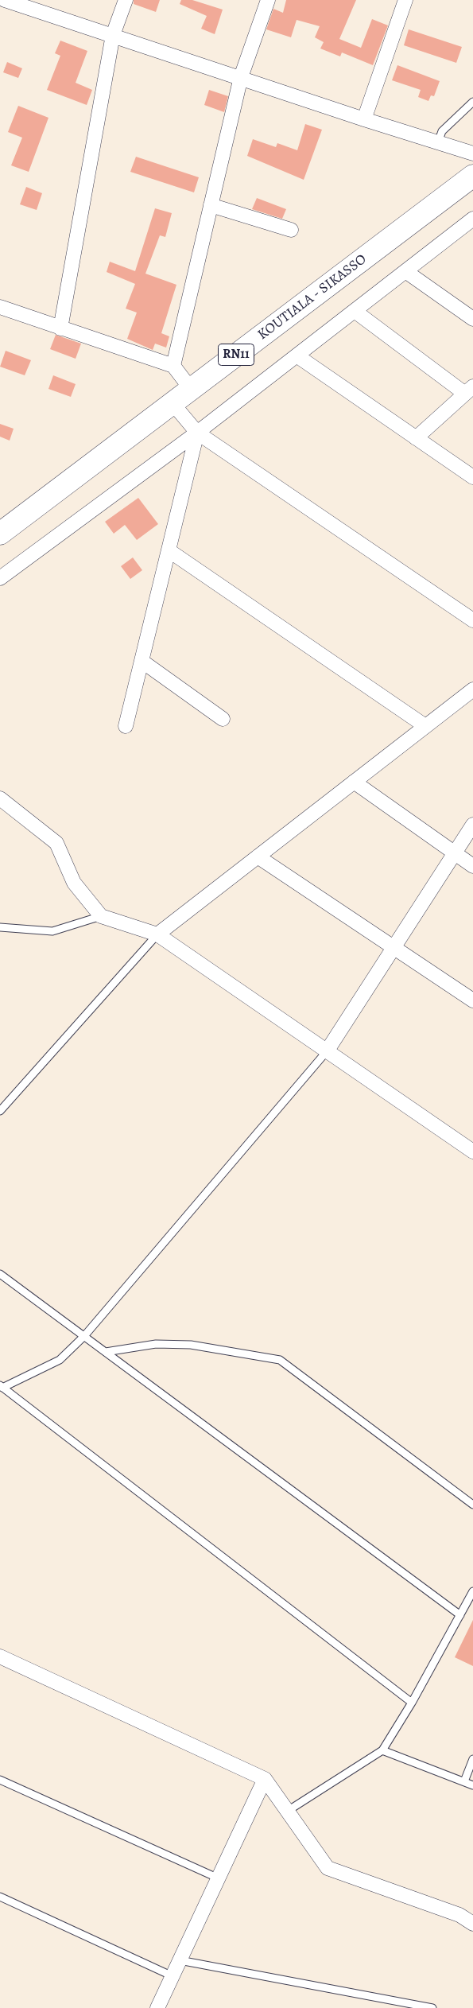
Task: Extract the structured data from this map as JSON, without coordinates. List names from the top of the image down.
{
  "streets": {
    "main road": ["KOUTIALA - SIKASSO", "RN11"]
  }
}
